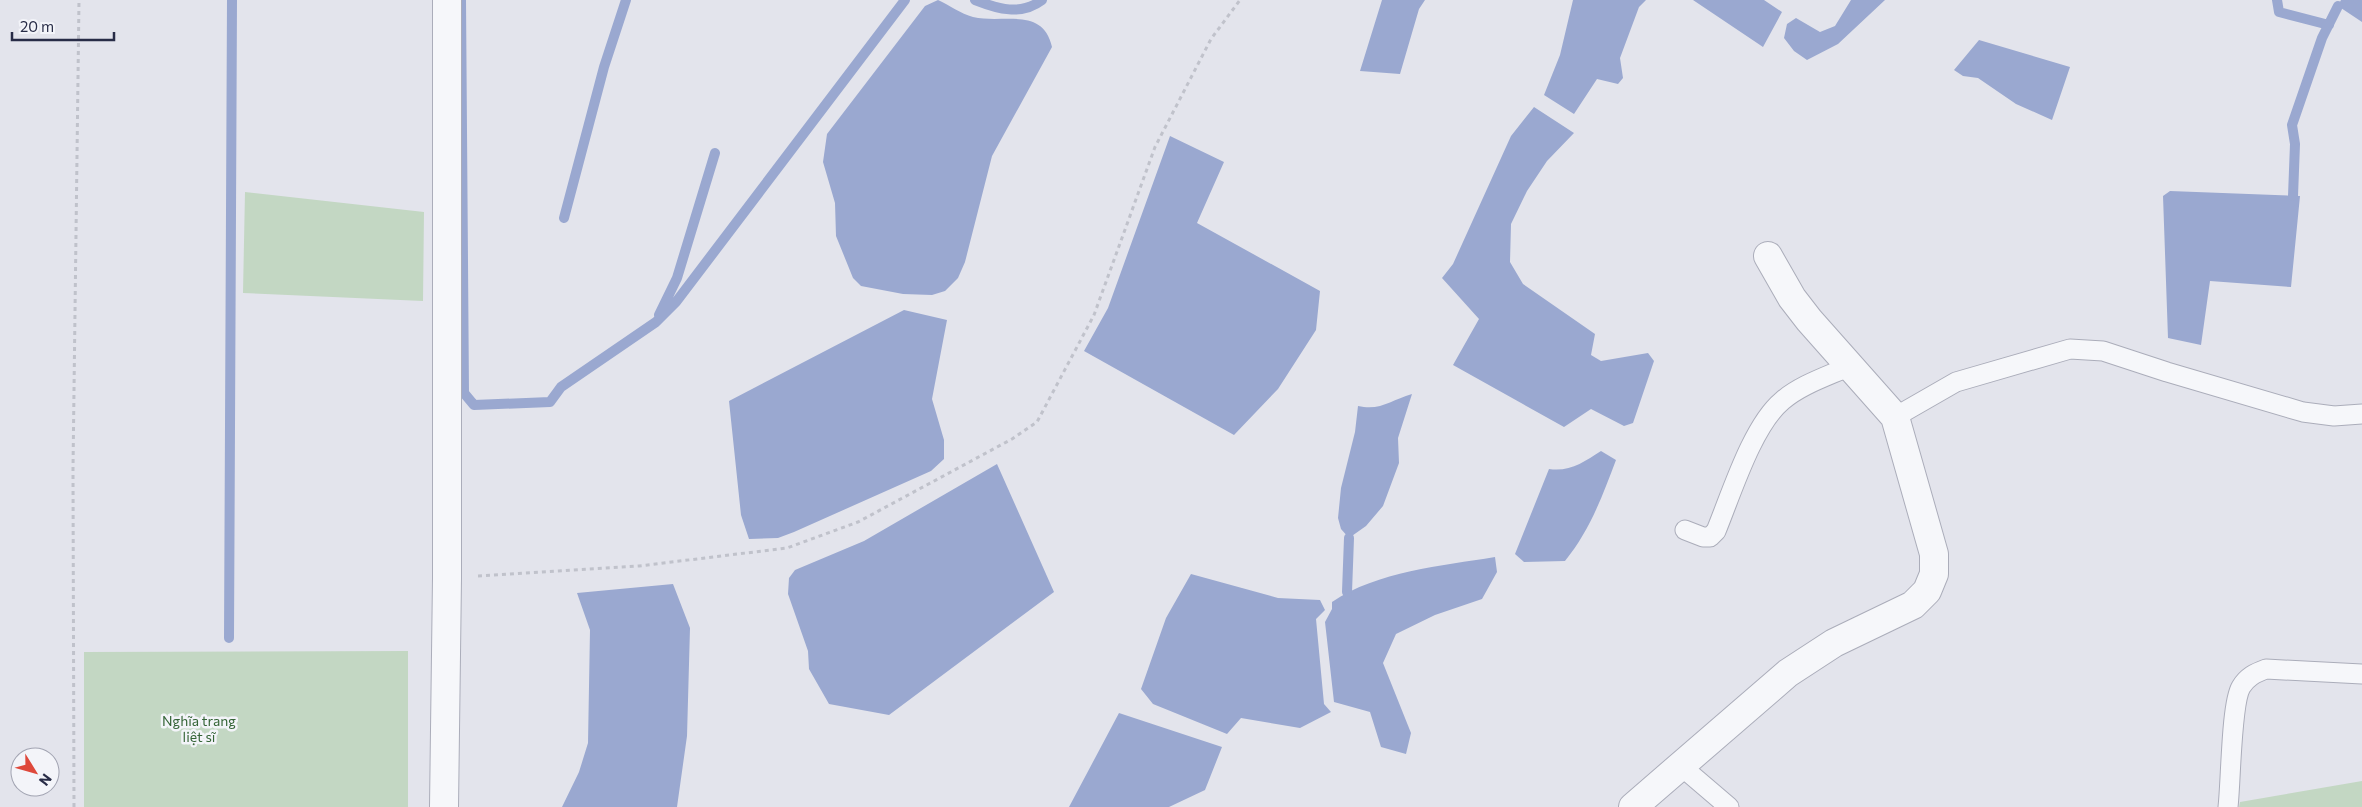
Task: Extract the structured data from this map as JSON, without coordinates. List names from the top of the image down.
{
  "parks": ["Nghĩa trang liệt sĩ"],
  "scale_bar": "20 m",
  "north": "bottom right"
}
